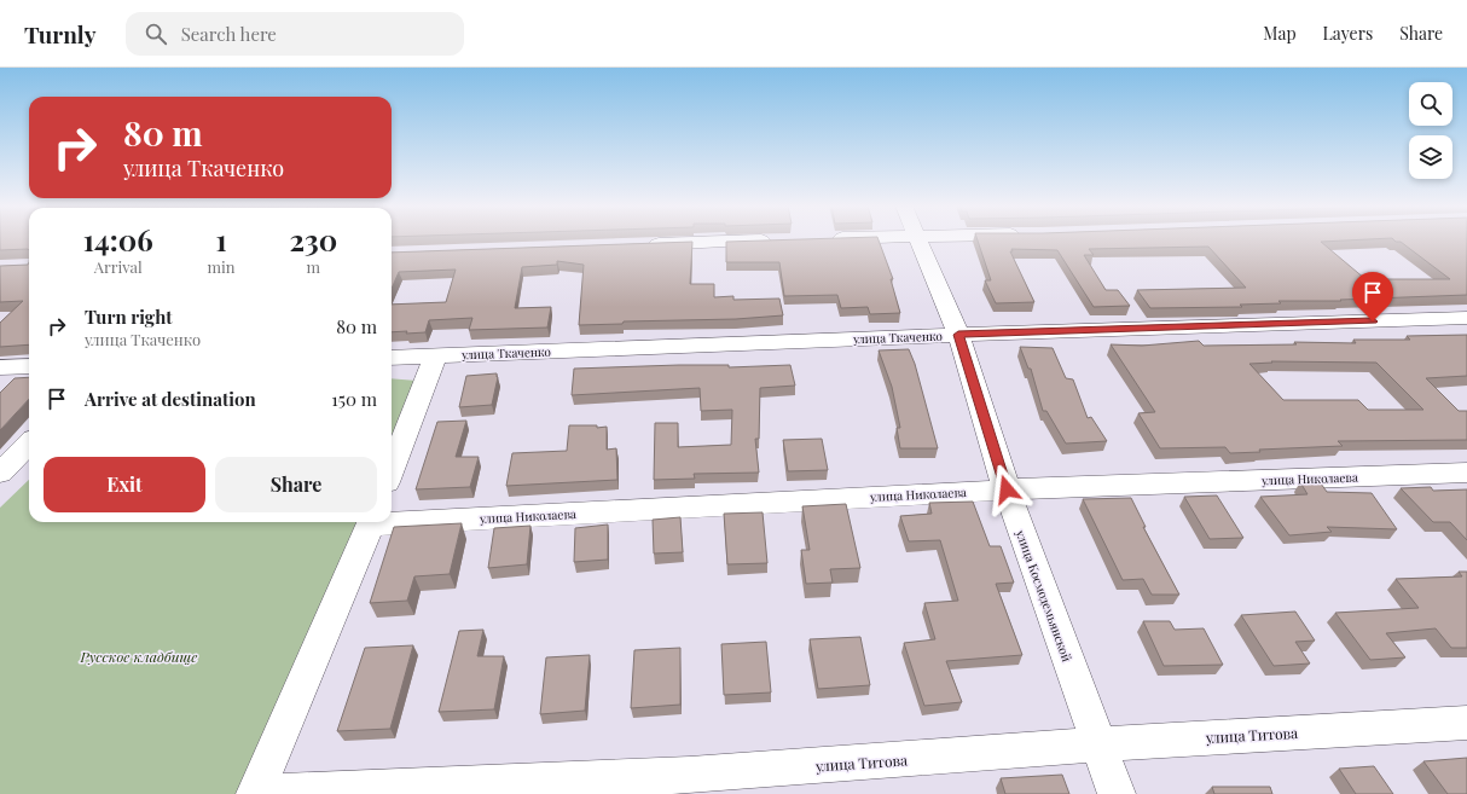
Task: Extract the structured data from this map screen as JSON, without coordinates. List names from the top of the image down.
{
  "streets": {
    "street": [
      "улица Ткаченко",
      "улица Николаева",
      "улица Космодемьянской",
      "улица Титова"
    ]
  },
  "crossings": [
    ["улица Ткаченко", "улица Космодемьянской"],
    ["улица Николаева", "улица Космодемьянской"],
    ["улица Космодемьянской", "улица Титова"]
  ],
  "parks": ["Русское кладбище"],
  "page": {
    "header": "Turnly",
    "search": "Search here",
    "nav": ["Map", "Layers", "Share"],
    "turn": ["80 m", "улица Ткаченко"],
    "eta": [
      "14:06",
      "Arrival",
      "1",
      "min",
      "230",
      "m"
    ],
    "list": [
      {
        "name": "Turn right",
        "note": "улица Ткаченко",
        "value": "80 m"
      },
      {
        "name": "Arrive at destination",
        "value": "150 m"
      }
    ],
    "buttons": ["Exit", "Share"]
  }
}
